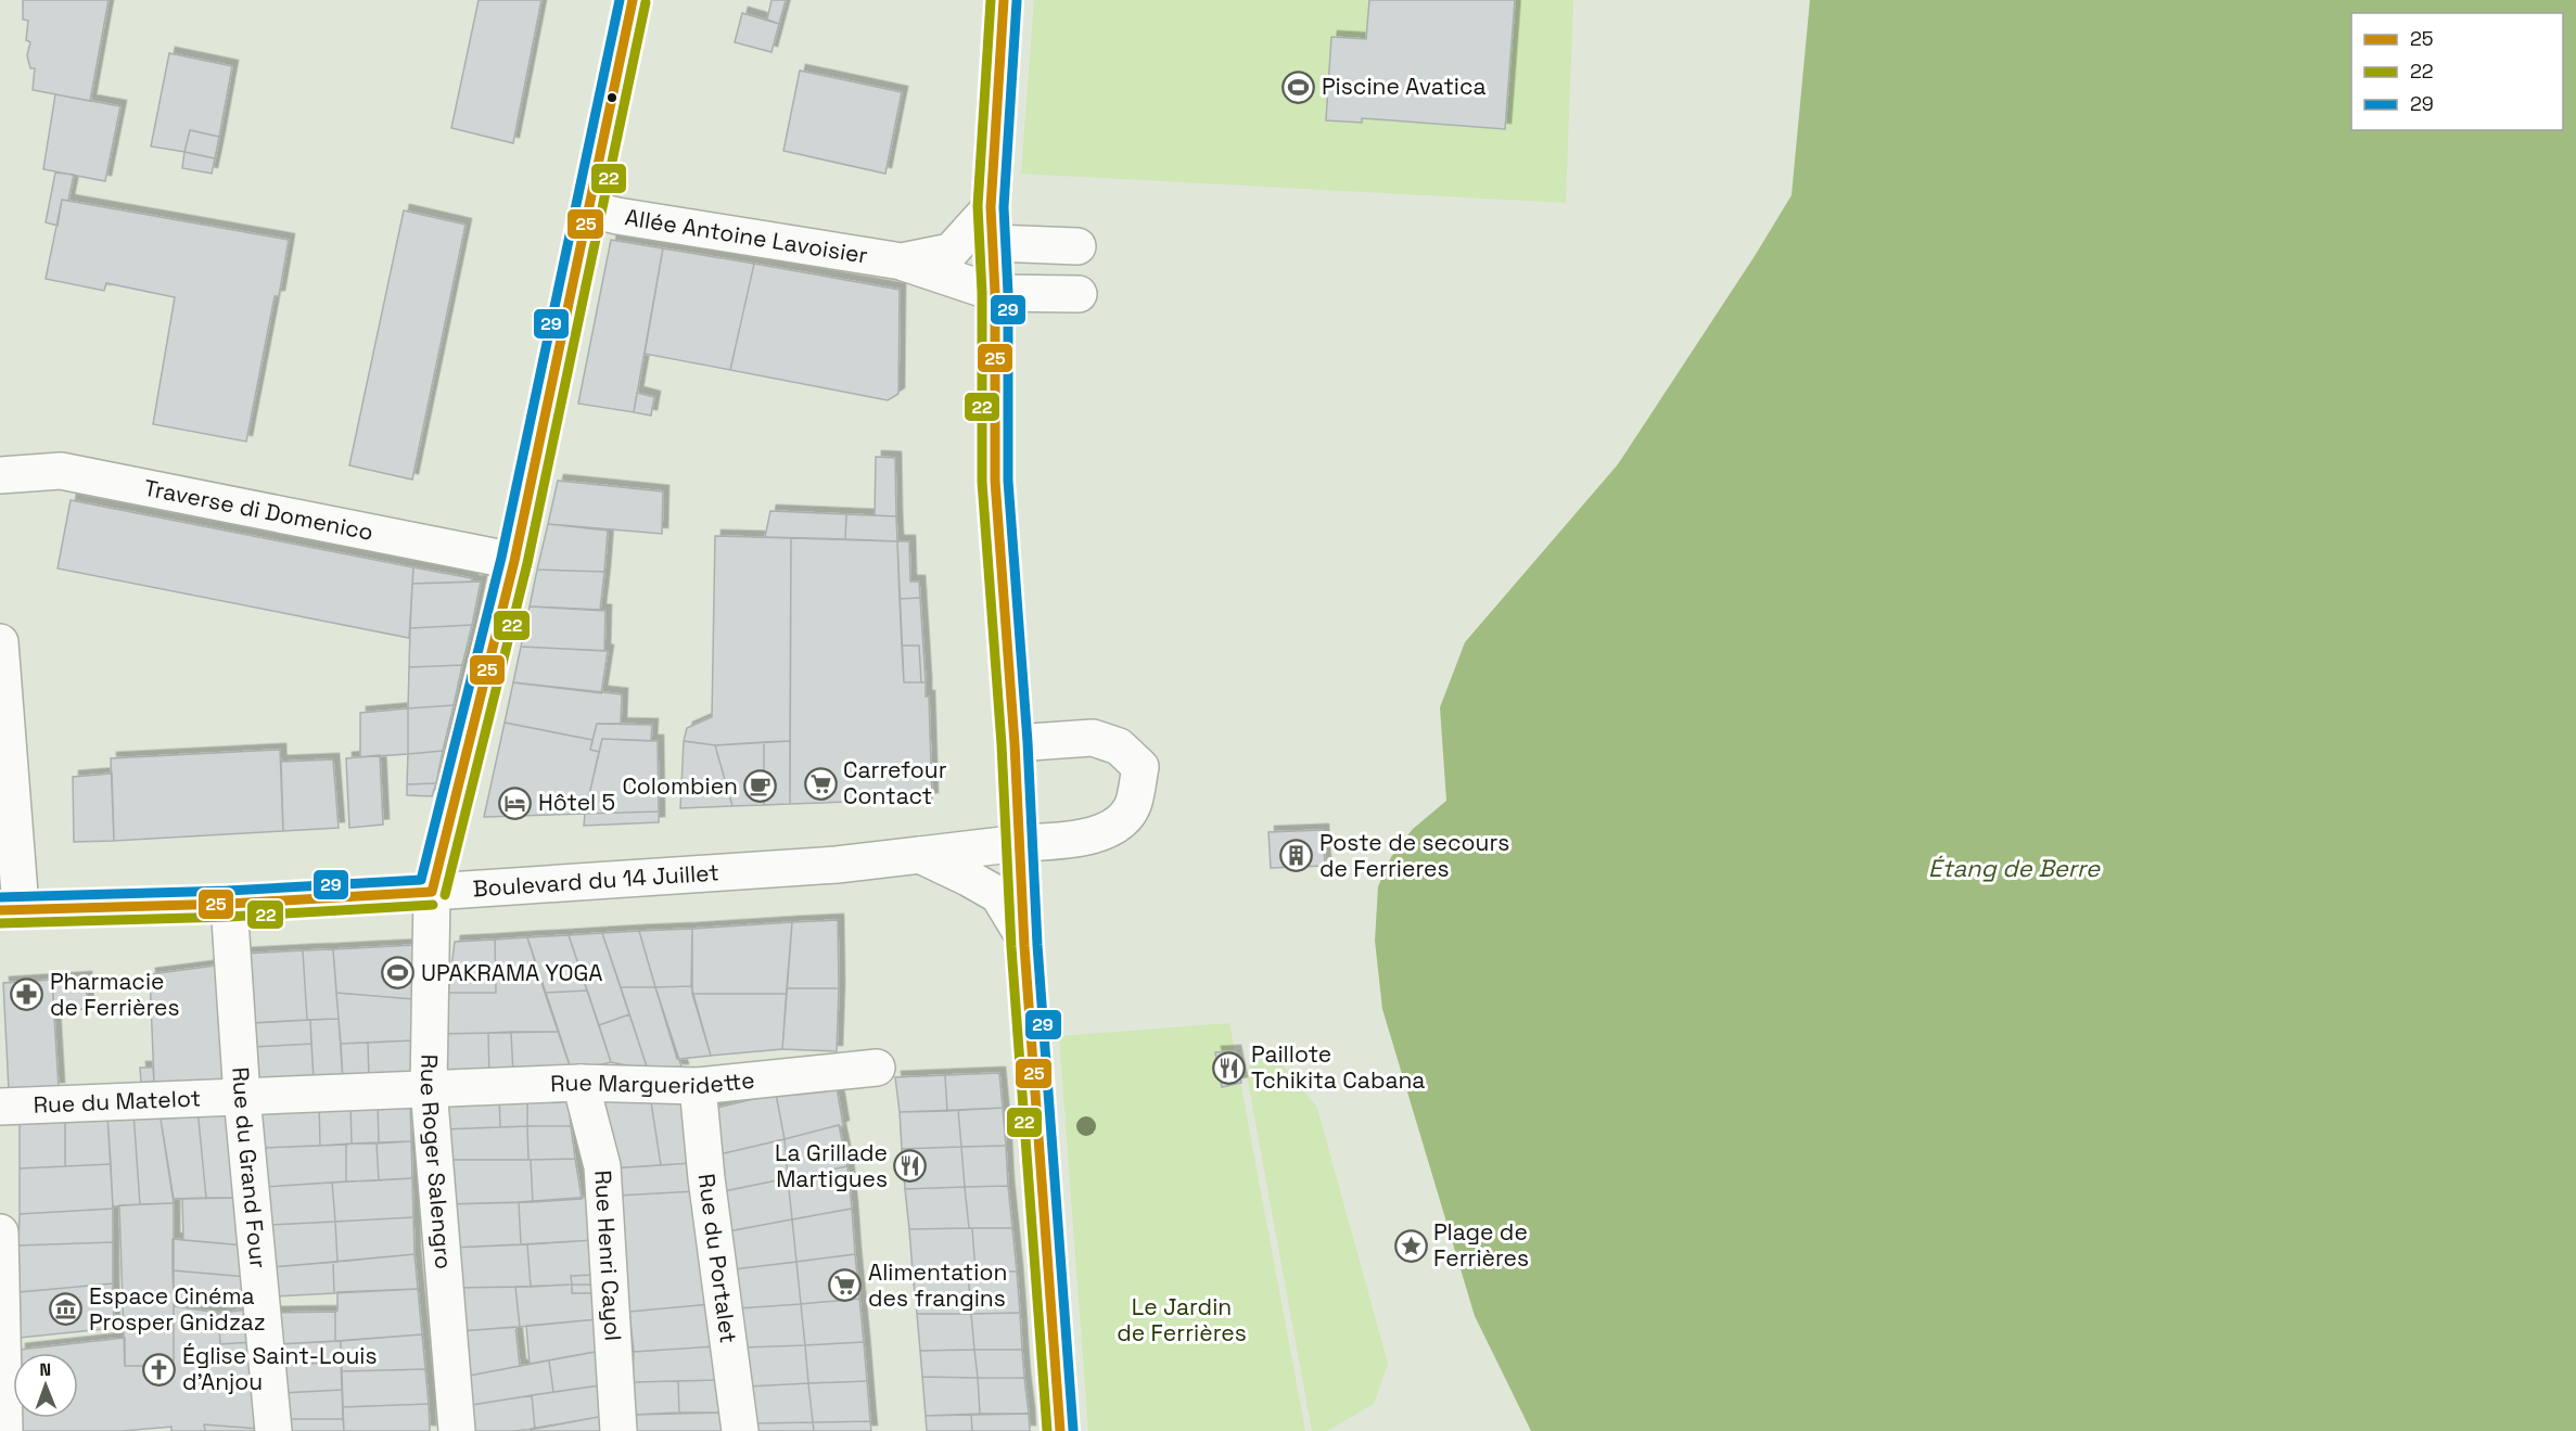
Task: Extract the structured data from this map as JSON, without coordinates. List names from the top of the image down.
{
  "streets": {
    "street": [
      "Allée Antoine Lavoisier",
      "Traverse di Domenico",
      "Boulevard du 14 Juillet",
      "Rue Margueridette",
      "Rue du Matelot",
      "Rue Roger Salengro",
      "Rue du Grand Four",
      "Rue Henri Cayol",
      "Rue du Portalet"
    ]
  },
  "crossings": [
    ["Allée Antoine Lavoisier", "Rue Roger Salengro"],
    ["Traverse di Domenico", "Rue Roger Salengro"],
    ["Boulevard du 14 Juillet", "Rue Roger Salengro"],
    ["Boulevard du 14 Juillet", "Rue du Grand Four"],
    ["Rue Margueridette", "Rue du Matelot"],
    ["Rue Margueridette", "Rue Roger Salengro"],
    ["Rue Margueridette", "Rue Henri Cayol"],
    ["Rue Margueridette", "Rue du Portalet"],
    ["Rue du Matelot", "Rue Roger Salengro"],
    ["Rue du Matelot", "Rue du Grand Four"]
  ],
  "water": ["Étang de Berre"],
  "parks": ["Le Jardin de Ferrières"],
  "places": {
    "sports": ["Piscine Avatica", "UPAKRAMA YOGA"],
    "supermarket": ["Carrefour Contact", "Alimentation des frangins"],
    "cafe": ["Colombien"],
    "hotel": ["Hôtel 5"],
    "building": ["Poste de secours de Ferrieres"],
    "pharmacy": ["Pharmacie de Ferrières"],
    "restaurant": ["Paillote Tchikita Cabana", "La Grillade Martigues"],
    "place": ["Plage de Ferrières"],
    "museum": ["Espace Cinéma Prosper Gnidzaz"],
    "church": ["Église Saint-Louis d'Anjou"]
  },
  "lines": ["transit line 25", "transit line 22", "transit line 29"],
  "legend": ["25", "22", "29"],
  "north": "top"
}
